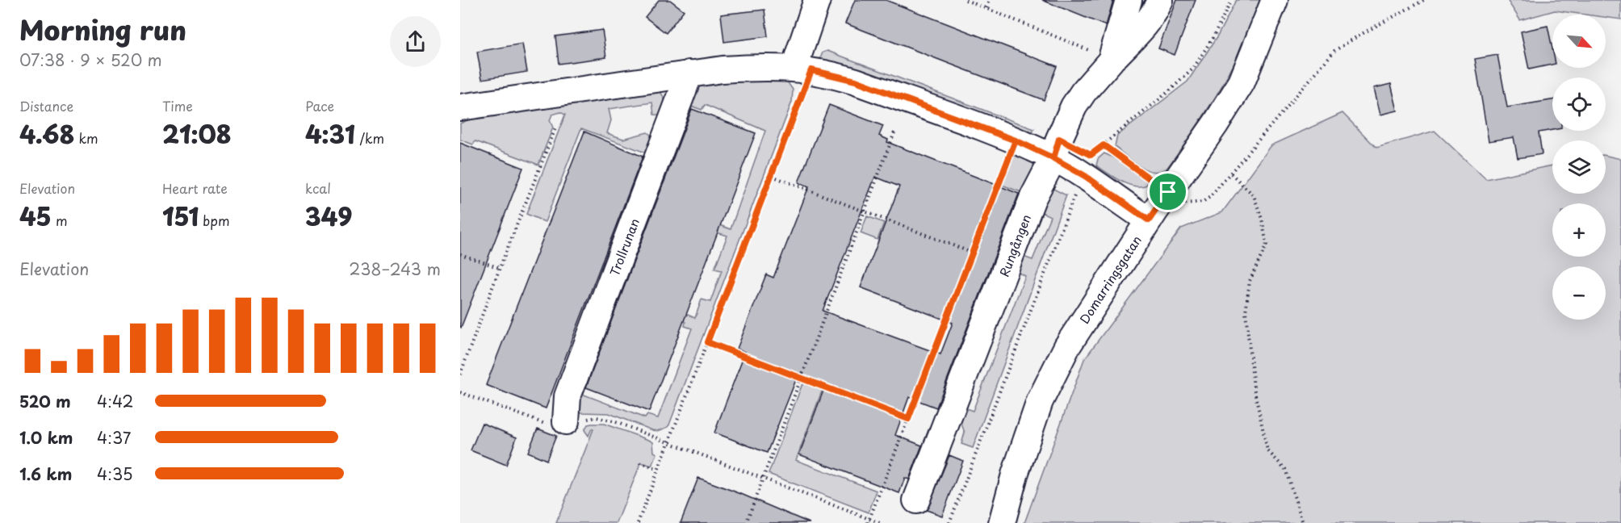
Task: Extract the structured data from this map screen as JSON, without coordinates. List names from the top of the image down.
{
  "streets": {
    "street": ["Rungången", "Trollrunan", "Domarringsgatan"]
  },
  "north": "bottom right",
  "page": {
    "heading": ["Morning run", "07:38 · 9 × 520 m"],
    "map_buttons": ["+", "−"],
    "stats": [
      ["Distance", "4.68 km"],
      ["Time", "21:08"],
      ["Pace", "4:31 /km"],
      ["Elevation", "45 m"],
      ["Heart rate", "151 bpm"],
      ["kcal", "349"]
    ],
    "chart": ["Elevation", "238–243 m"],
    "list": [
      {
        "name": "520 m",
        "note": "4:42"
      },
      {
        "name": "1.0 km",
        "note": "4:37"
      },
      {
        "name": "1.6 km",
        "note": "4:35"
      }
    ]
  }
}
